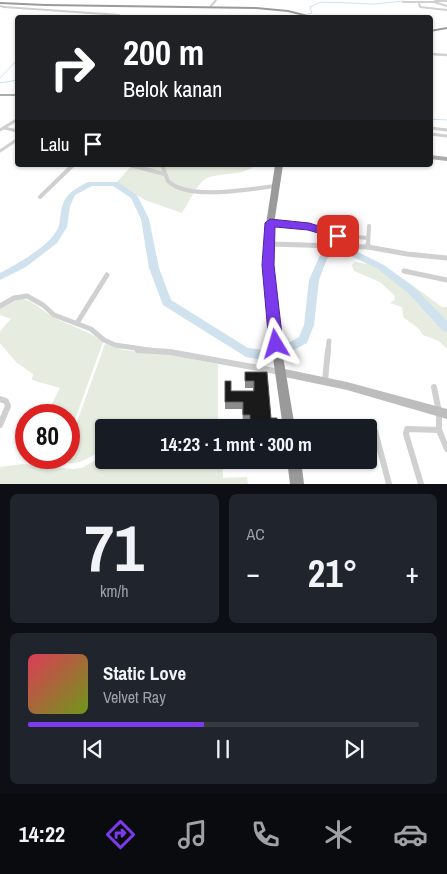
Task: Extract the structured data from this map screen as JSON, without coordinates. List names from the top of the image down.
{
  "page": {
    "turn": ["200 m", "Belok kanan"],
    "then": "Lalu",
    "limit": "80",
    "trip": "14:23 · 1 mnt · 300 m",
    "tile": [
      ["71", "km/h"],
      "AC"
    ],
    "heat": ["−", "21°", "+"],
    "song": ["Static Love", "Velvet Ray"],
    "tabs": "14:22"
  }
}
